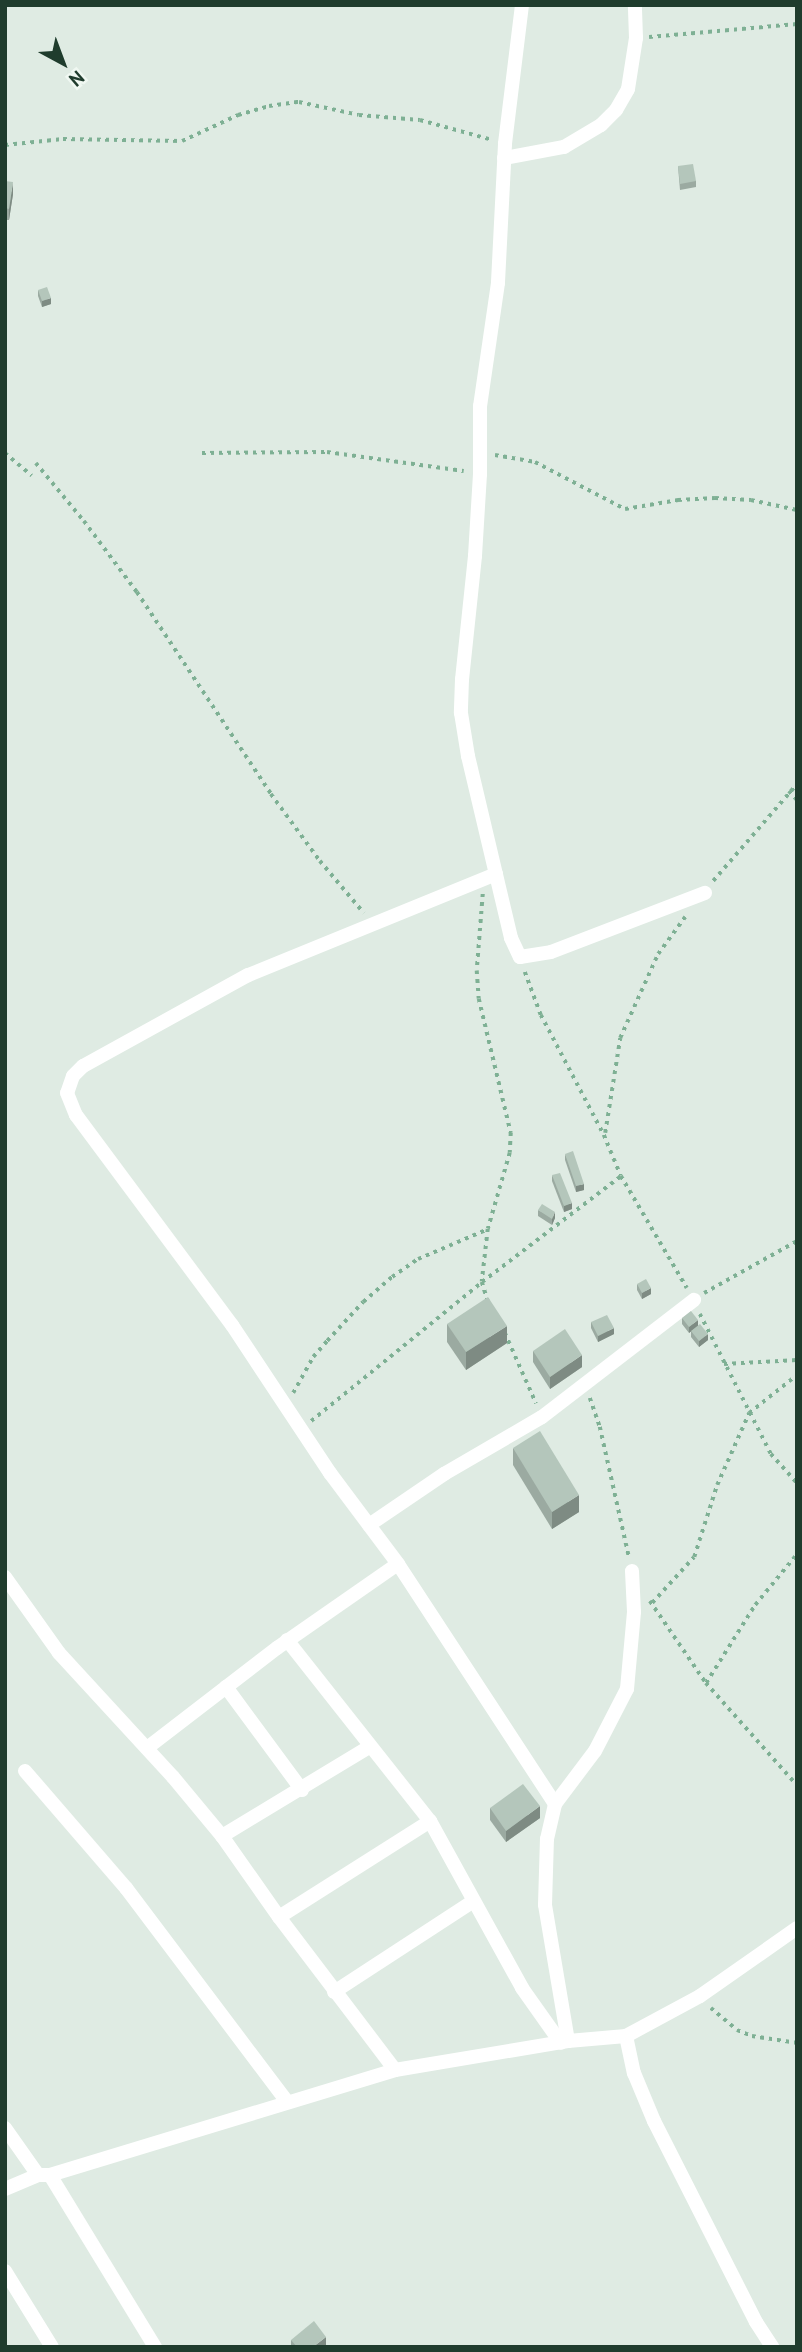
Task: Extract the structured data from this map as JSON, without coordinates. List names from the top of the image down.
{
  "north": "bottom right"
}
